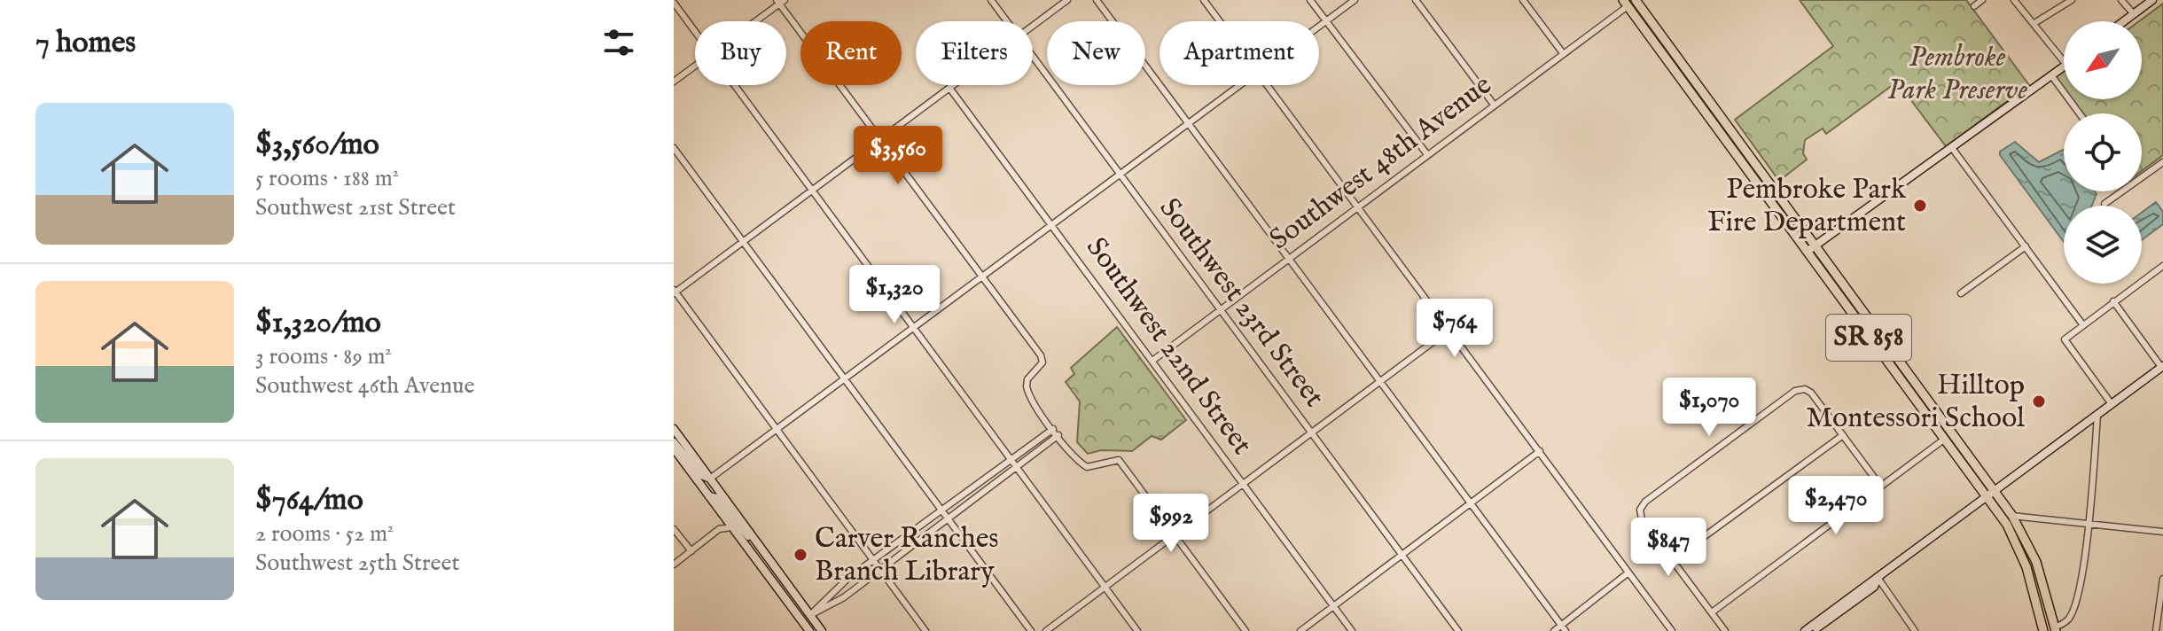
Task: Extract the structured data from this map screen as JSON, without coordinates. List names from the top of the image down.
{
  "streets": {
    "main road": ["SR 858"],
    "street": ["Southwest 48th Avenue", "Southwest 23rd Street", "Southwest 22nd Street"]
  },
  "crossings": [
    ["Southwest 48th Avenue", "Southwest 23rd Street"],
    ["Southwest 48th Avenue", "SR 858"],
    ["Southwest 48th Avenue", "Southwest 22nd Street"]
  ],
  "parks": ["Pembroke Park Preserve"],
  "places": ["Pembroke Park Fire Department", "Hilltop Montessori School", "Carver Ranches Branch Library"],
  "north": "bottom left",
  "page": {
    "heading": "7 homes",
    "chip": [
      "Buy",
      "Rent",
      "Filters",
      "New",
      "Apartment"
    ],
    "list": [
      {
        "name": "$3,560/mo",
        "note": "5 rooms · 188 m² · Southwest 21st Street"
      },
      {
        "name": "$1,320/mo",
        "note": "3 rooms · 89 m² · Southwest 46th Avenue"
      },
      {
        "name": "$764/mo",
        "note": "2 rooms · 52 m² · Southwest 25th Street"
      }
    ],
    "price": [
      "$3,560",
      "$1,320",
      "$764",
      "$1,070",
      "$2,470",
      "$992",
      "$847"
    ]
  }
}
